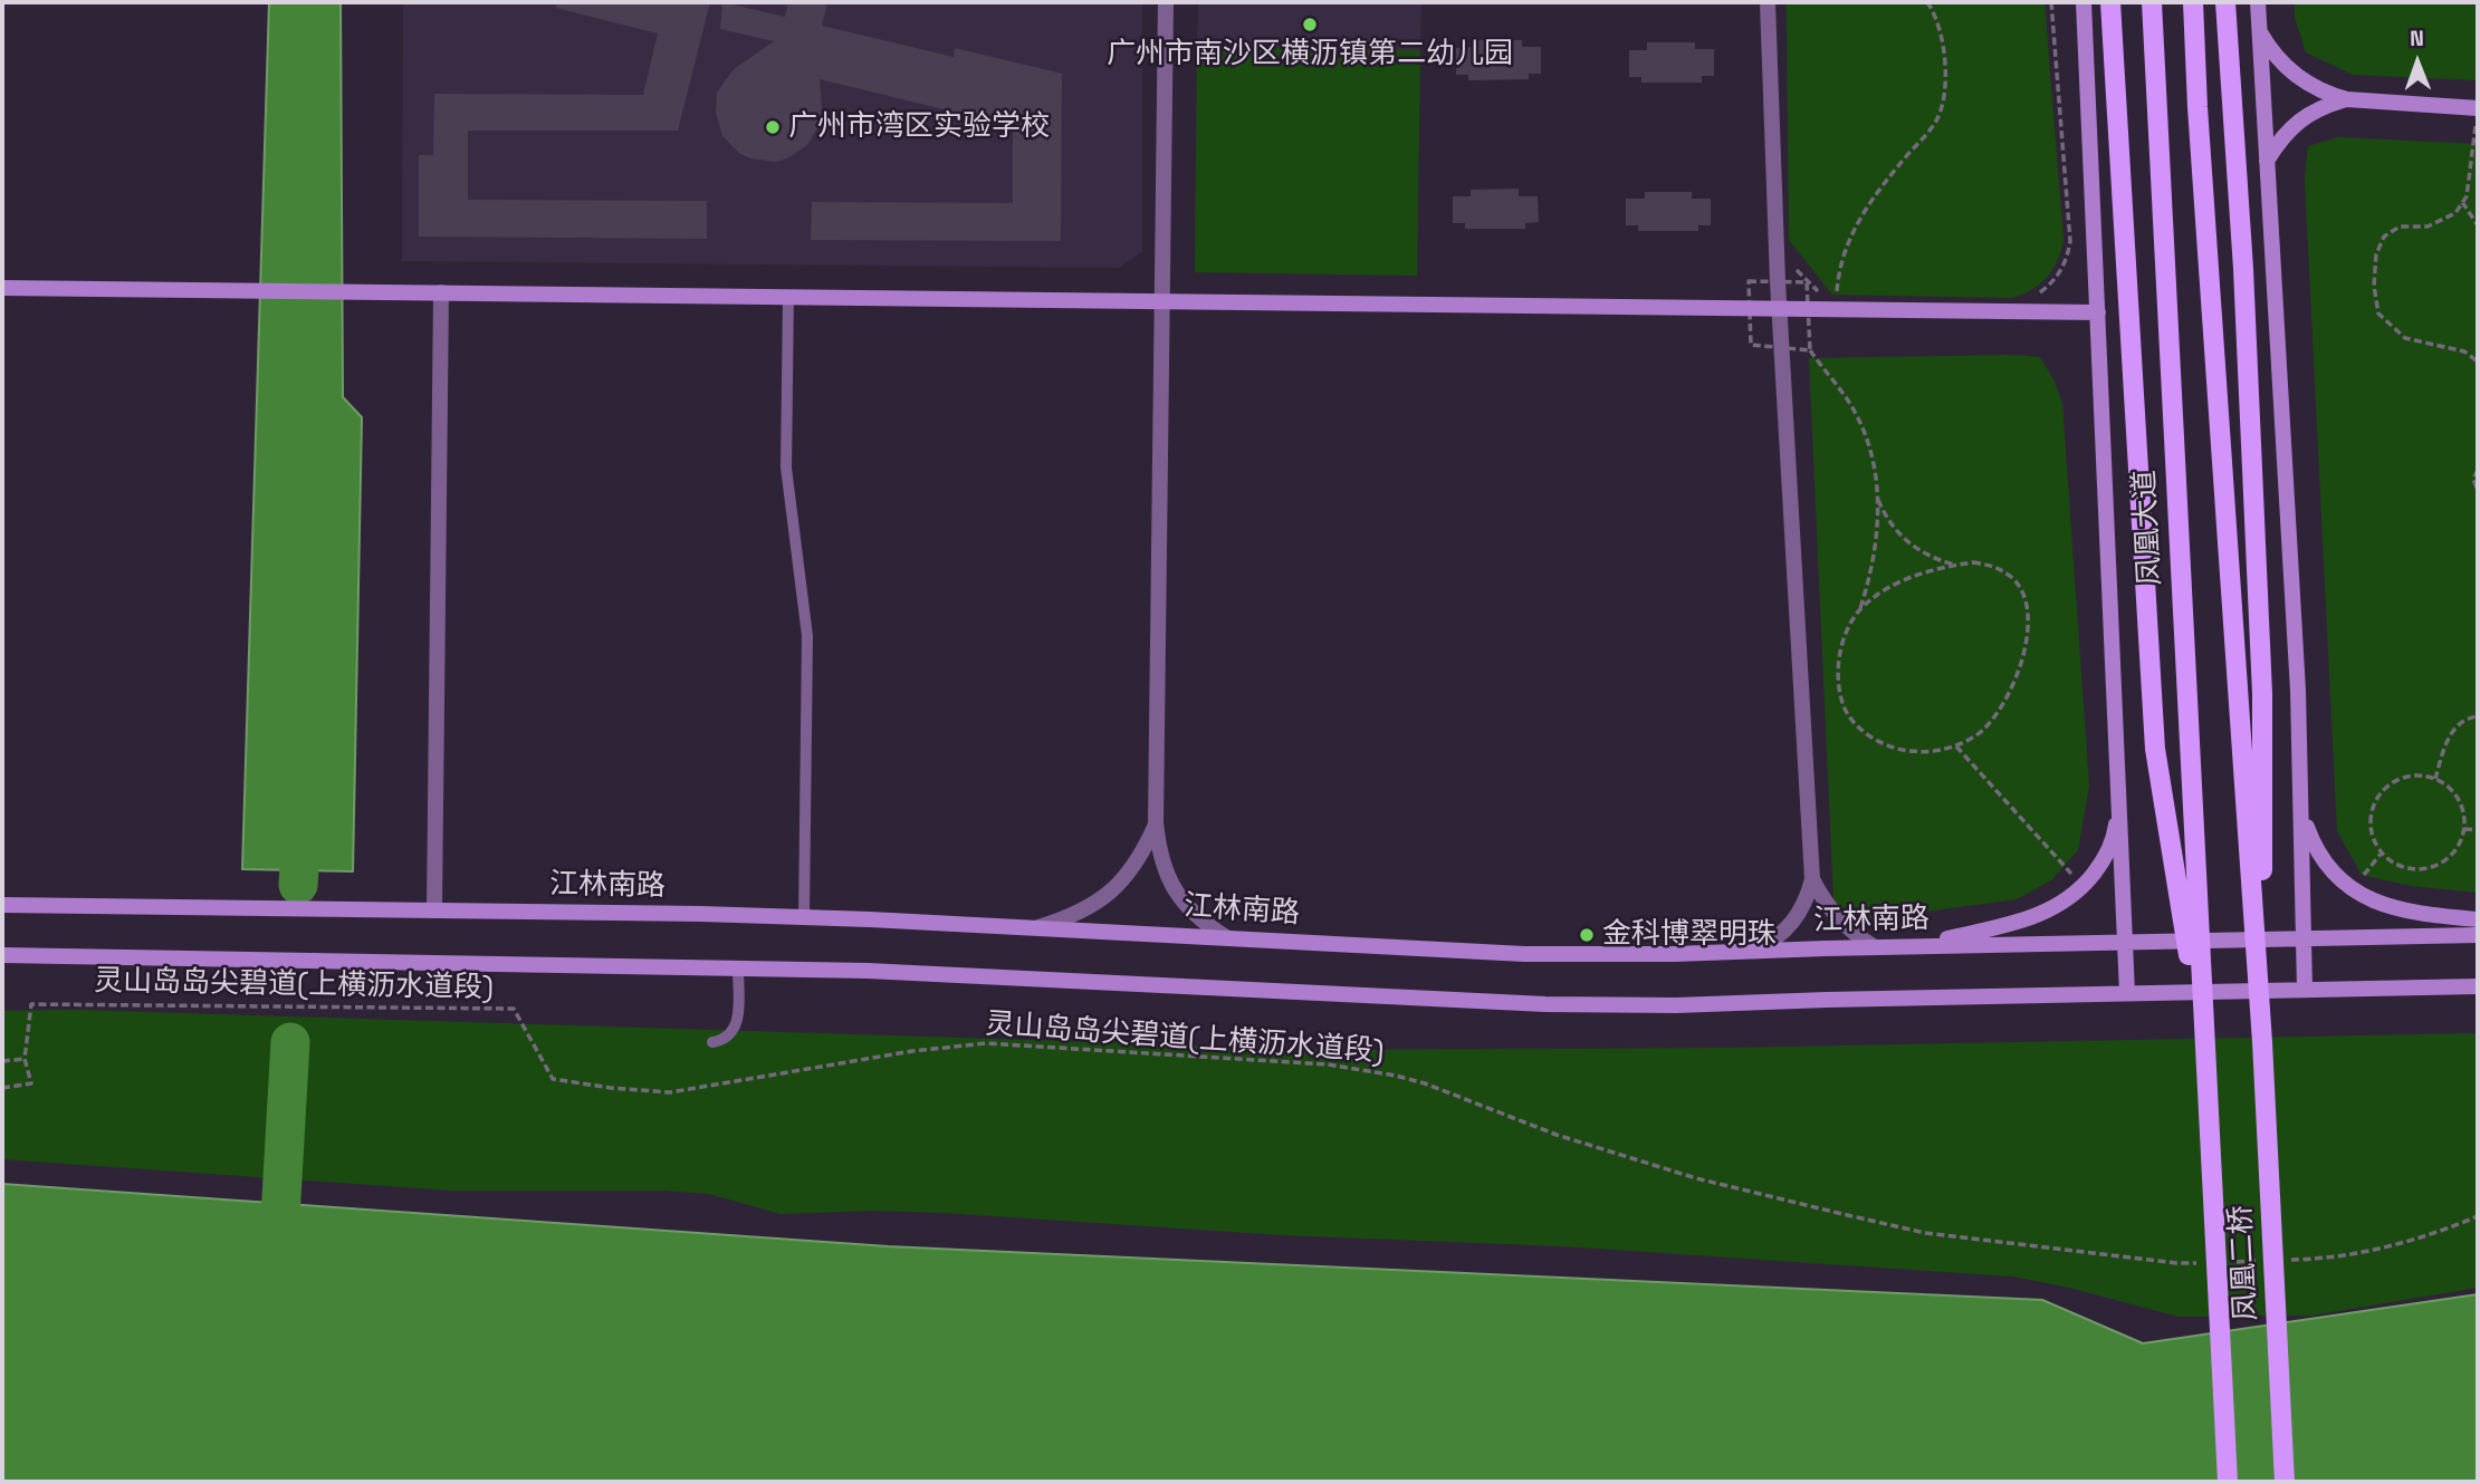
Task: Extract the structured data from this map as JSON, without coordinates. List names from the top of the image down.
{
  "streets": {
    "main road": ["凤凰大道", "江林南路", "凤凰二桥"],
    "path": ["灵山岛岛尖碧道(上横沥水道段)"]
  },
  "crossings": [
    ["凤凰大道", "江林南路"],
    ["凤凰大道", "凤凰二桥"]
  ],
  "places": ["广州市南沙区横沥镇第二幼儿园", "广州市湾区实验学校", "金科博翠明珠"],
  "north": "top"
}
